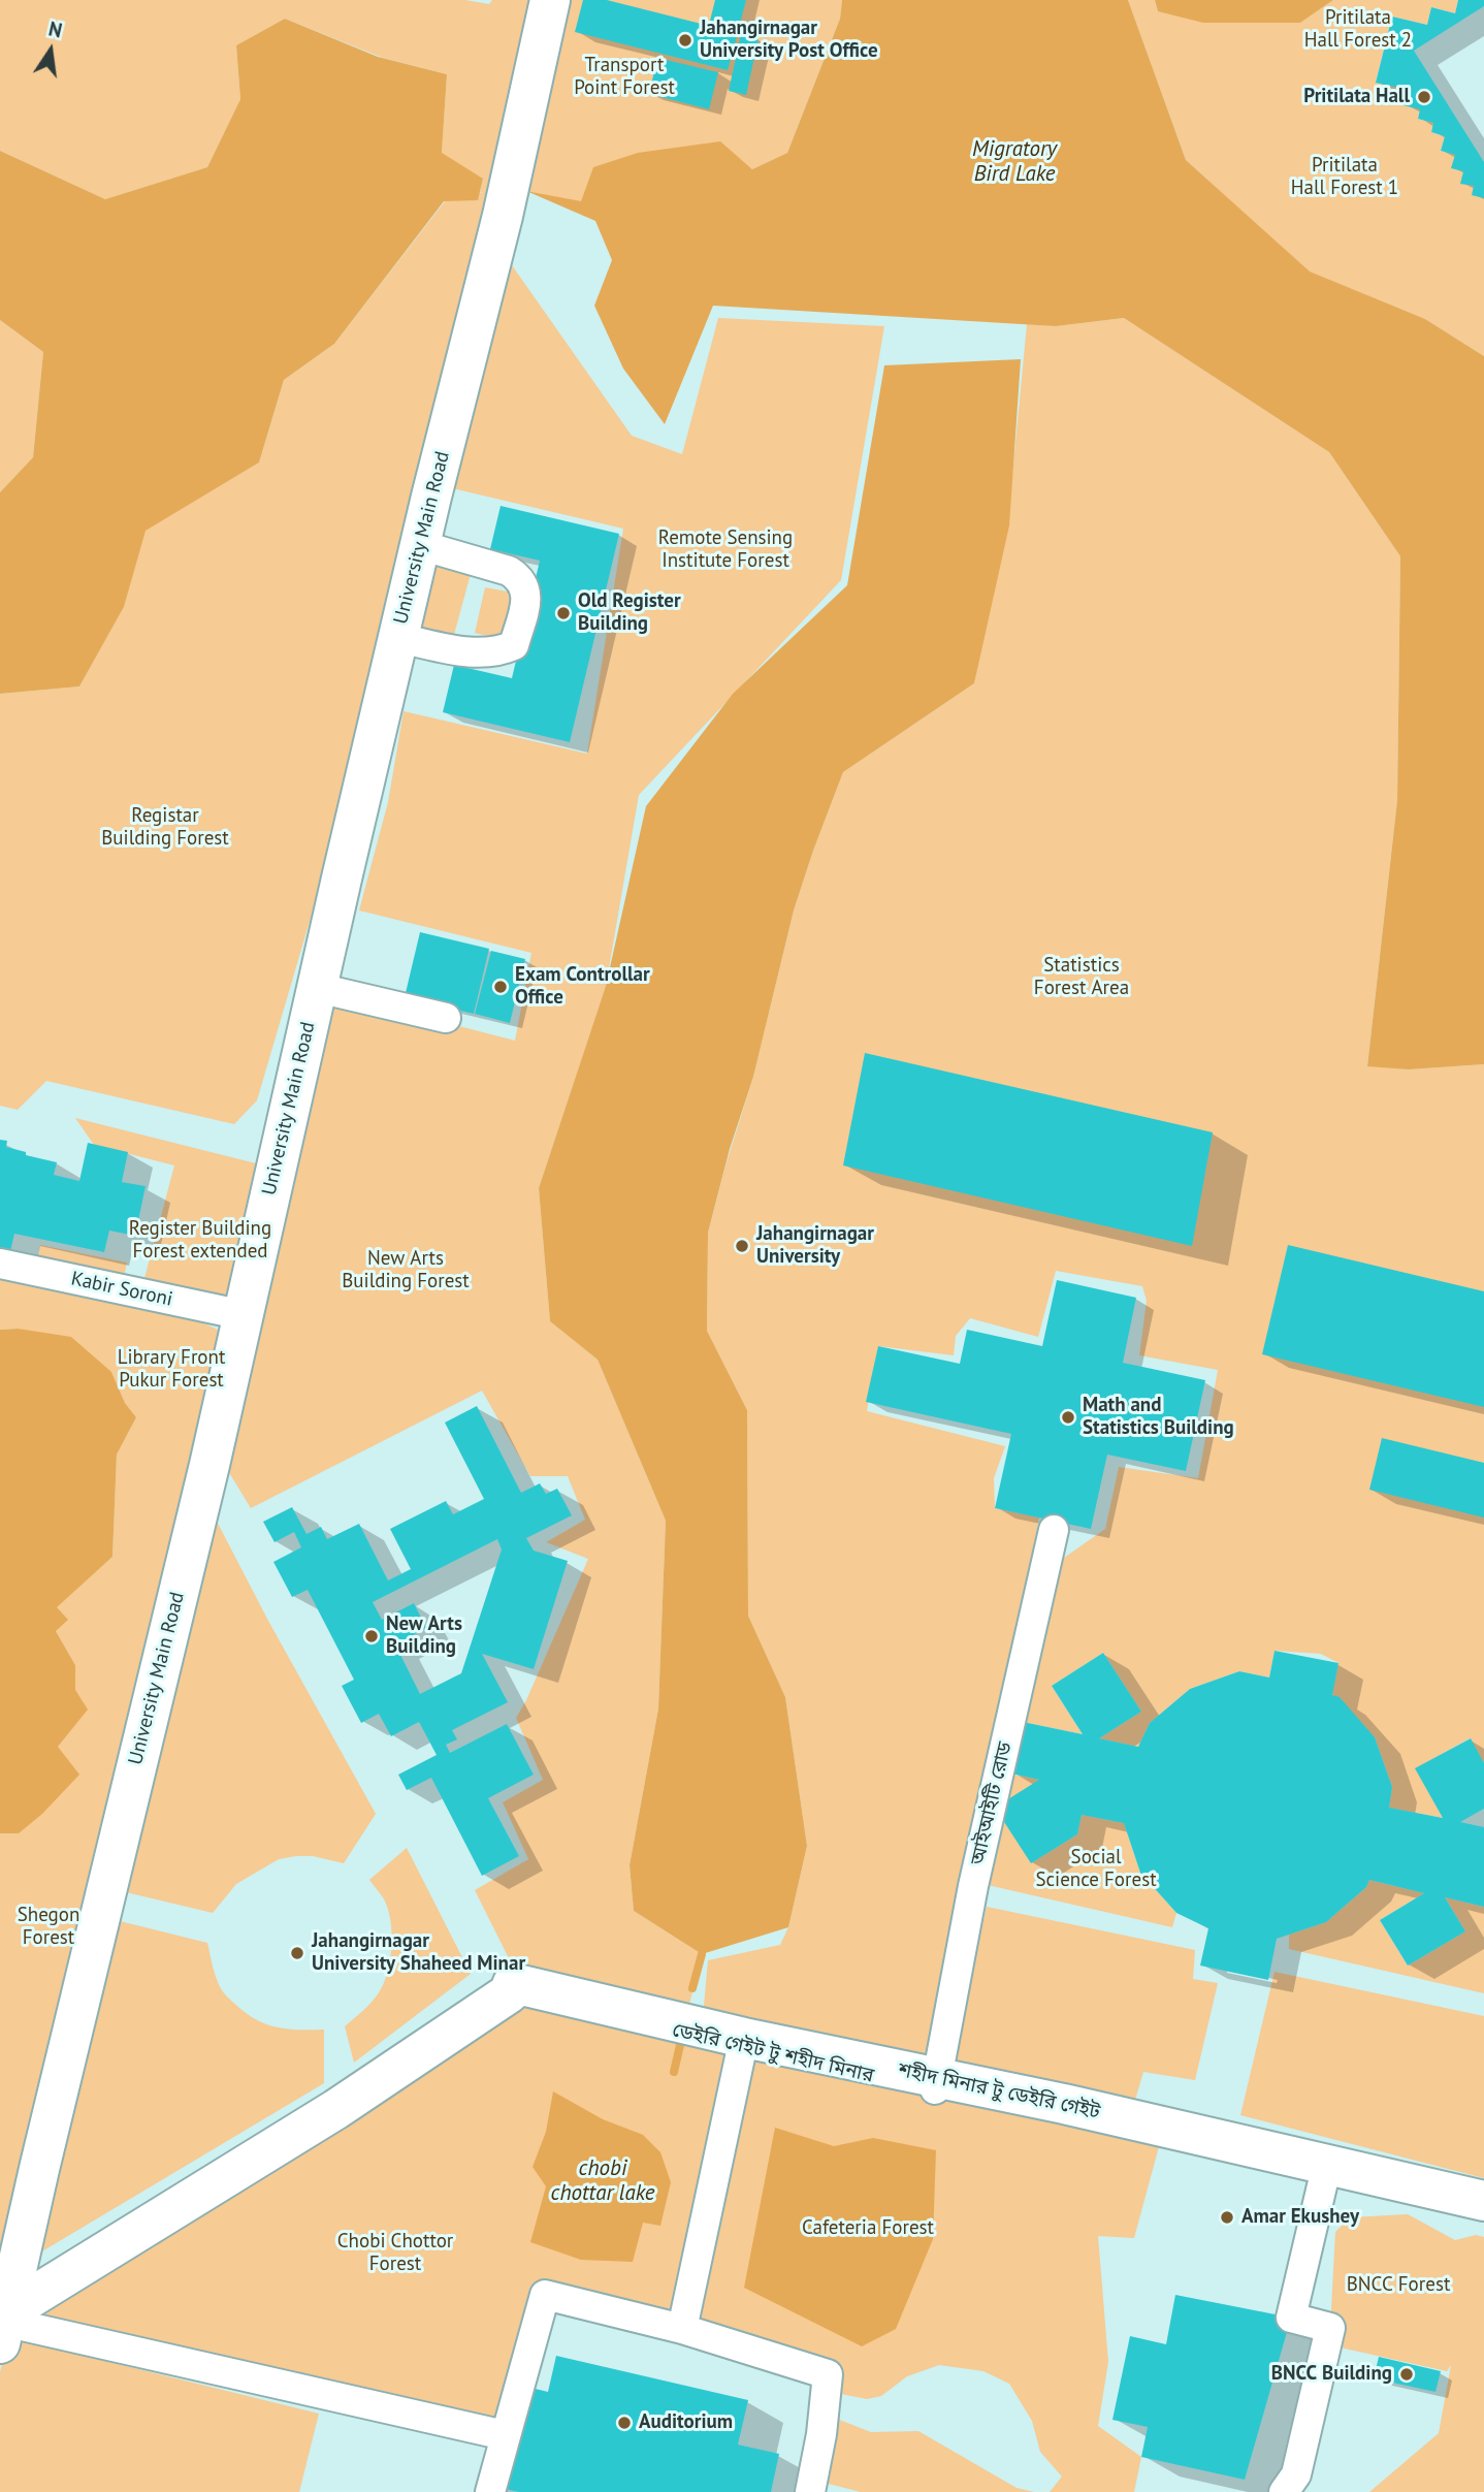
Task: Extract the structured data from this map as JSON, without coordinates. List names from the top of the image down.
{
  "streets": {
    "street": [
      "University Main Road",
      "Kabir Soroni",
      "আইআইটি রোড",
      "শহীদ মিনার টু ডেইরি গেইট"
    ]
  },
  "crossings": [
    ["University Main Road", "Kabir Soroni"],
    ["University Main Road", "শহীদ মিনার টু ডেইরি গেইট"],
    ["আইআইটি রোড", "শহীদ মিনার টু ডেইরি গেইট"]
  ],
  "water": ["Migratory Bird Lake", "chobi chottar lake"],
  "parks": [
    "Pritilata Hall Forest 2",
    "Transport Point Forest",
    "Pritilata Hall Forest 1",
    "Remote Sensing Institute Forest",
    "Registar Building Forest",
    "Statistics Forest Area",
    "Register Building Forest extended",
    "New Arts Building Forest",
    "Library Front Pukur Forest",
    "Social Science Forest",
    "Shegon Forest",
    "Cafeteria Forest",
    "Chobi Chottor Forest",
    "BNCC Forest"
  ],
  "places": [
    "Jahangirnagar University Post Office",
    "Pritilata Hall",
    "Old Register Building",
    "Exam Controllar Office",
    "Jahangirnagar University",
    "Math and Statistics Building",
    "New Arts Building",
    "Jahangirnagar University Shaheed Minar",
    "Amar Ekushey",
    "BNCC Building",
    "Auditorium"
  ],
  "north": "top"
}
